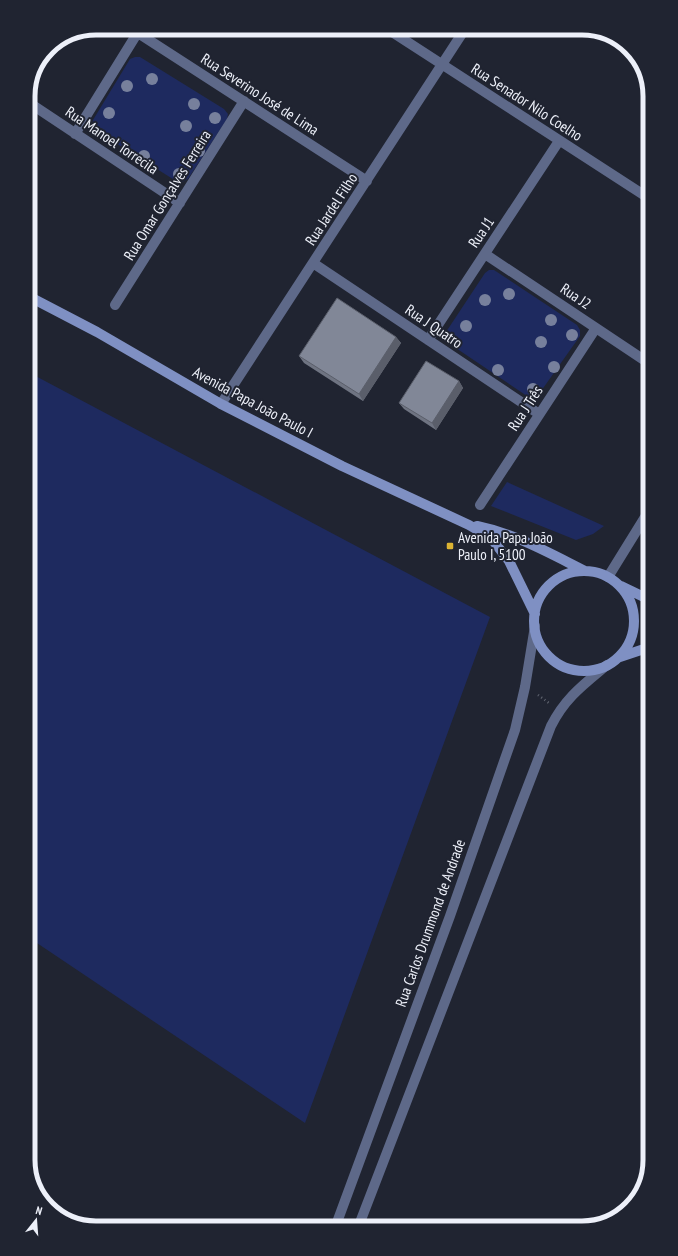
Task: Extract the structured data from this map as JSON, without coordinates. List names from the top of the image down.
{
  "streets": {
    "main road": ["Avenida Papa João Paulo I"],
    "street": [
      "Rua Severino José de Lima",
      "Rua Senador Nilo Coelho",
      "Rua Manoel Torrecila",
      "Rua Omar Gonçalves Ferreira",
      "Rua Jardel Filho",
      "Rua J1",
      "Rua J2",
      "Rua J Quatro",
      "Rua J Três",
      "Rua Carlos Drummond de Andrade"
    ]
  },
  "crossings": [
    ["Rua Severino José de Lima", "Rua Omar Gonçalves Ferreira"],
    ["Rua Severino José de Lima", "Rua Jardel Filho"],
    ["Rua Senador Nilo Coelho", "Rua Jardel Filho"],
    ["Rua Senador Nilo Coelho", "Rua J1"],
    ["Rua Manoel Torrecila", "Rua Omar Gonçalves Ferreira"],
    ["Rua Jardel Filho", "Rua J Quatro"],
    ["Rua Jardel Filho", "Avenida Papa João Paulo I"],
    ["Rua J1", "Rua J2"],
    ["Rua J1", "Rua J Quatro"],
    ["Rua J2", "Rua J Três"],
    ["Rua J Quatro", "Rua J Três"],
    ["Avenida Papa João Paulo I", "Rua Carlos Drummond de Andrade"]
  ],
  "places": {
    "transit": ["Avenida Papa João Paulo I, 5100"]
  },
  "north": "top"
}
